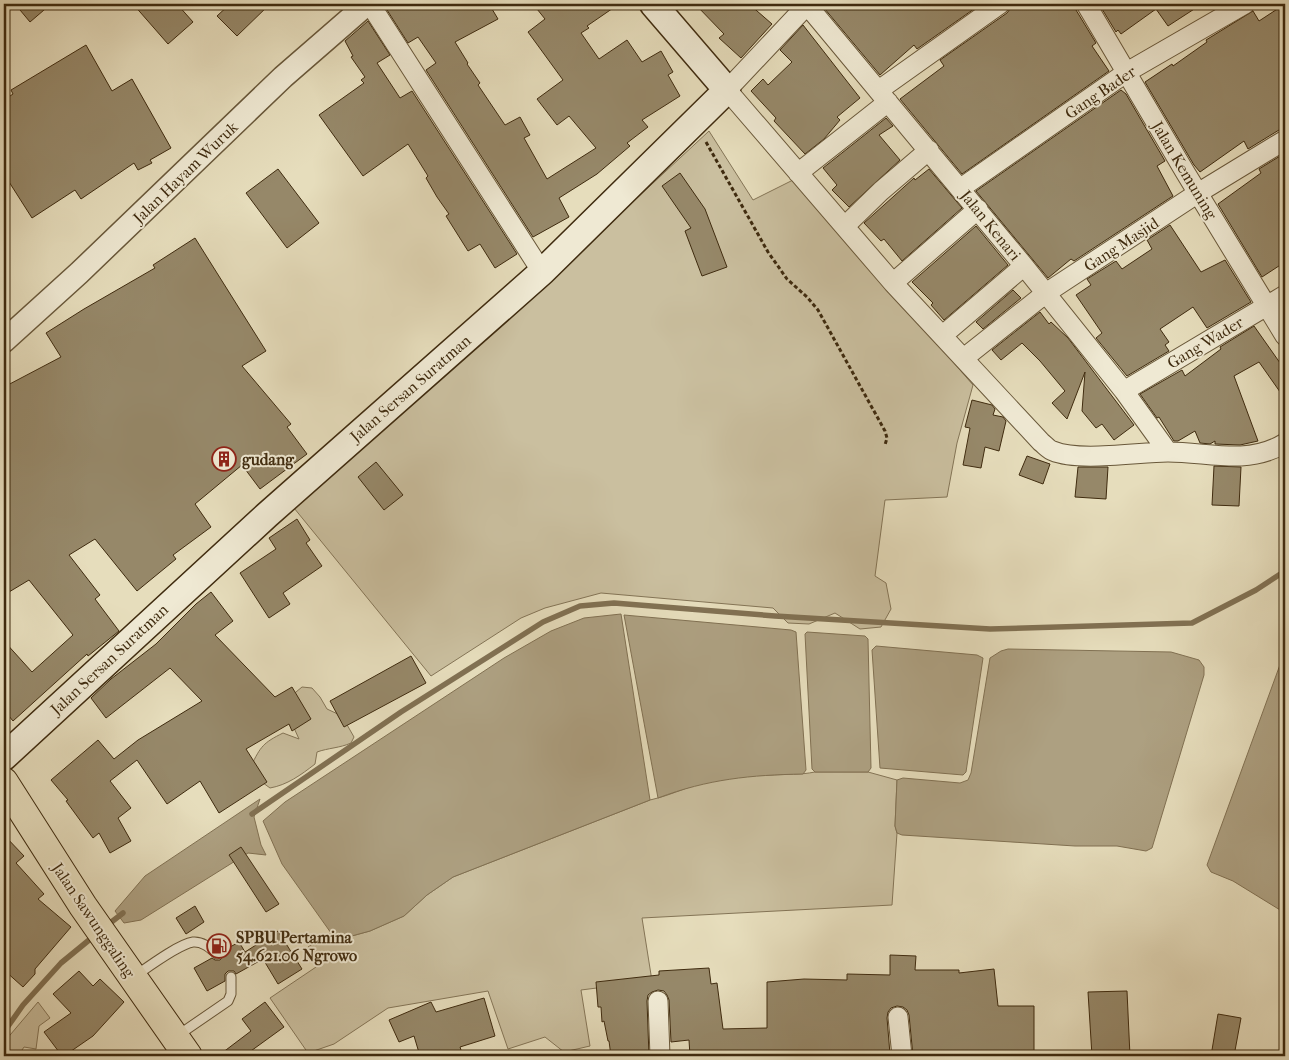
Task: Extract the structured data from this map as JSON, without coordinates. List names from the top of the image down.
{
  "streets": {
    "main road": ["Jalan Sersan Suratman", "Jalan Sawunggaling"],
    "street": [
      "Gang Bader",
      "Jalan Kemuning",
      "Jalan Hayam Wuruk",
      "Jalan Kenari",
      "Gang Masjid",
      "Gang Wader"
    ]
  },
  "crossings": [
    ["Gang Bader", "Jalan Kemuning"],
    ["Gang Bader", "Jalan Kenari"],
    ["Jalan Kemuning", "Gang Masjid"],
    ["Jalan Kemuning", "Gang Wader"],
    ["Jalan Kenari", "Gang Masjid"],
    ["Jalan Kenari", "Gang Wader"]
  ],
  "places": {
    "building": ["gudang"],
    "fuel station": ["SPBU Pertamina 54.621.06 Ngrowo"]
  }
}
